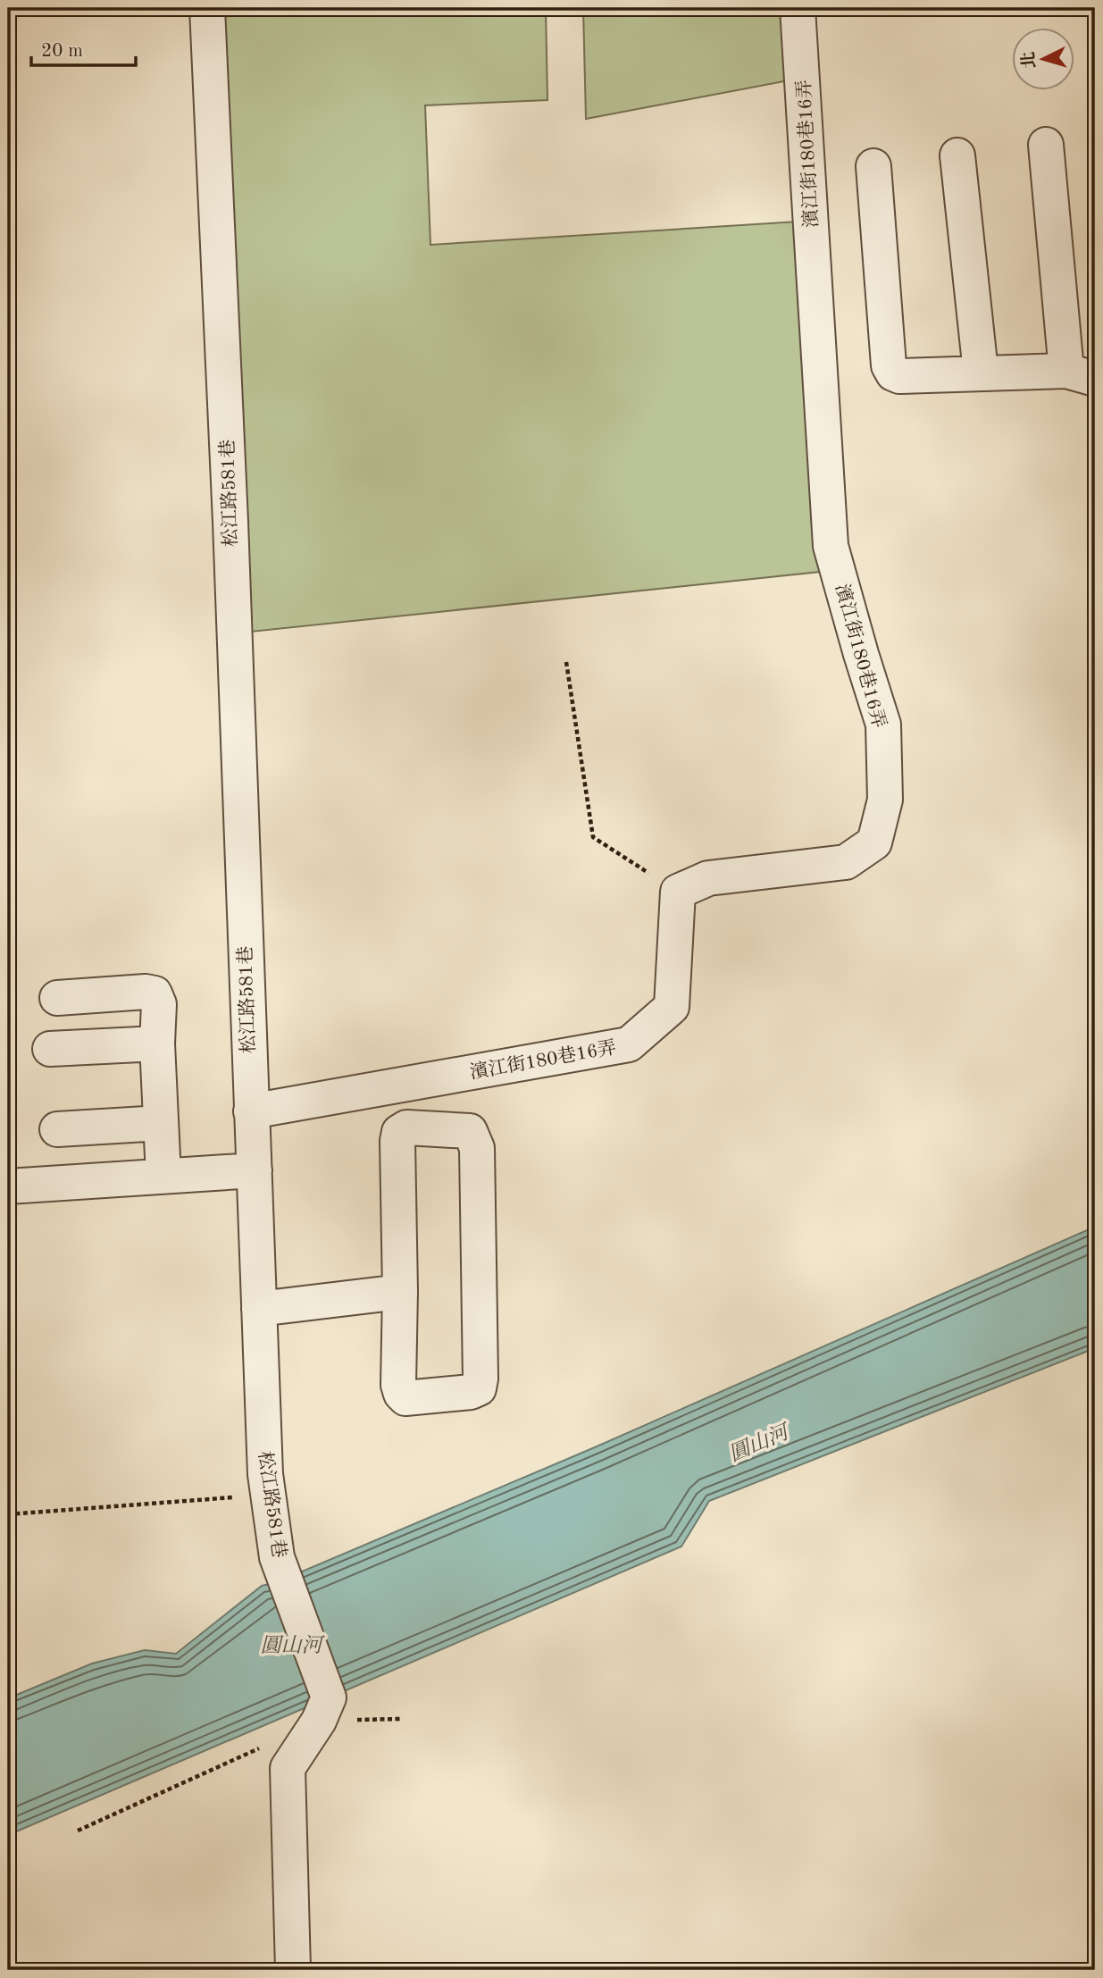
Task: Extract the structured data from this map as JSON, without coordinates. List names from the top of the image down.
{
  "streets": {
    "street": ["濱江街180巷16弄", "松江路581巷"]
  },
  "crossings": [
    ["濱江街180巷16弄", "松江路581巷"]
  ],
  "water": ["圓山河"],
  "scale_bar": "20 m",
  "north": "left"
}
